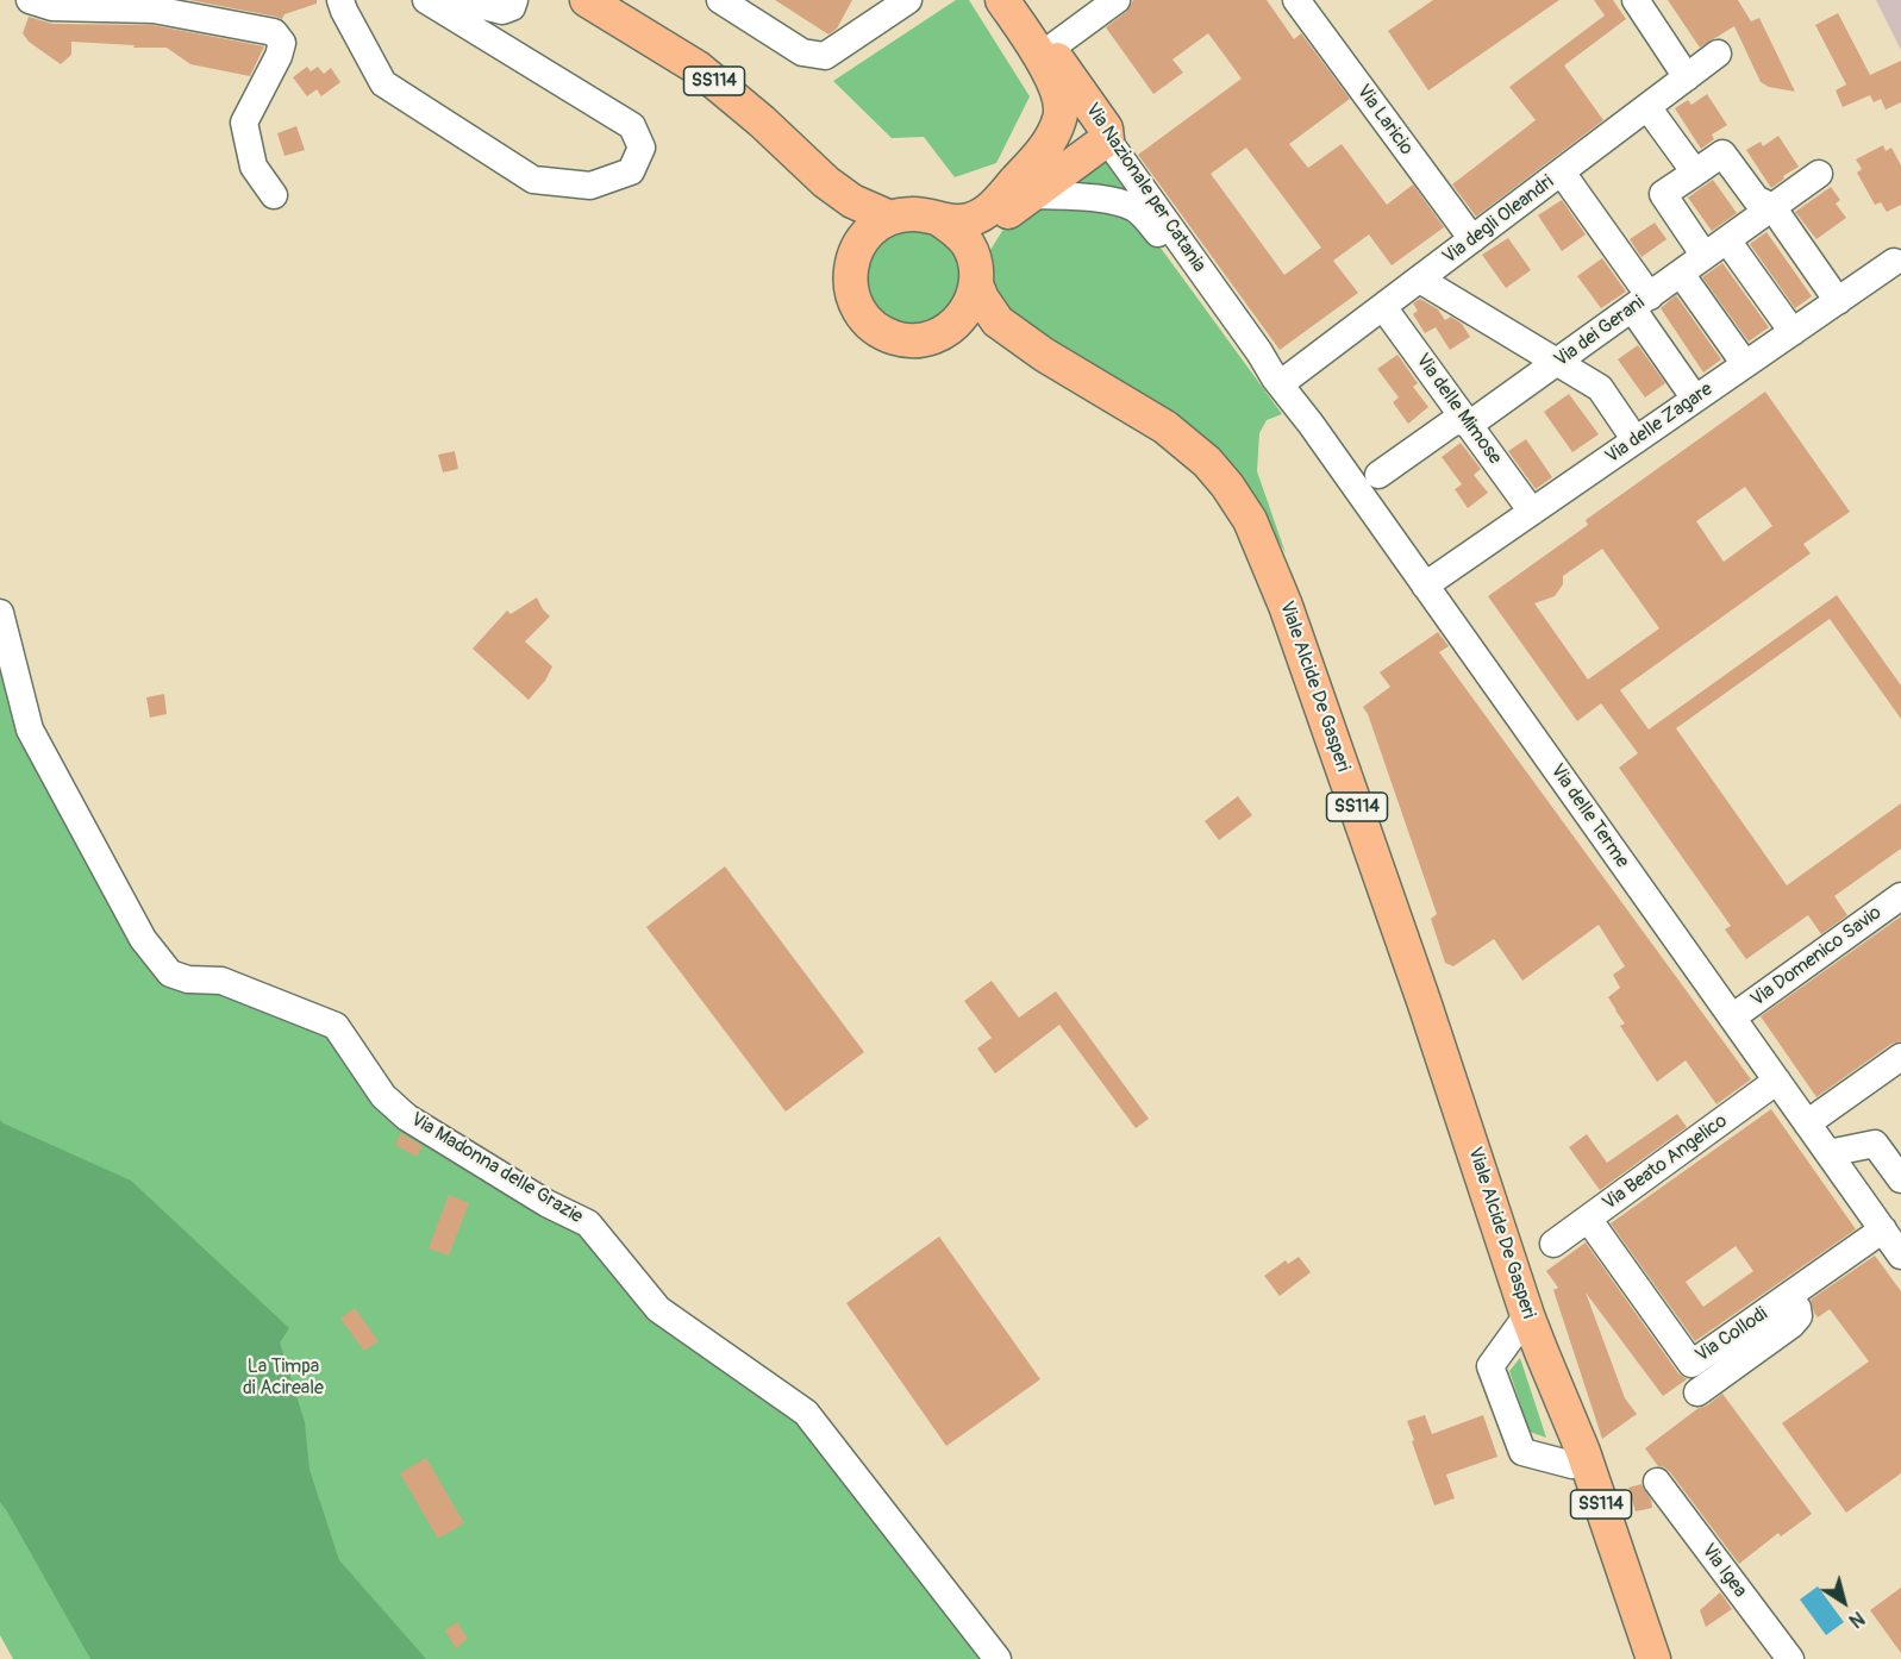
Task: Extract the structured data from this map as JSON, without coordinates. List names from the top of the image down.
{
  "streets": {
    "main road": ["SS114", "Via Nazionale per Catania", "Viale Alcide De Gasperi"],
    "street": [
      "Via Laricio",
      "Via degli Oleandri",
      "Via dei Gerani",
      "Via delle Mimose",
      "Via delle Zagare",
      "Via delle Terme",
      "Via Domenico Savio",
      "Via Beato Angelico",
      "Via Madonna delle Grazie",
      "Via Collodi",
      "Via Igea"
    ]
  },
  "crossings": [
    ["Via Laricio", "Via degli Oleandri"],
    ["Via Nazionale per Catania", "Via degli Oleandri"],
    ["Via Nazionale per Catania", "Via delle Terme"],
    ["Via degli Oleandri", "Via delle Mimose"],
    ["Via degli Oleandri", "Via delle Terme"],
    ["Via dei Gerani", "Via delle Mimose"],
    ["Via delle Mimose", "Via delle Zagare"],
    ["Via delle Zagare", "Via delle Terme"],
    ["Via delle Terme", "Via Domenico Savio"],
    ["Via delle Terme", "Via Beato Angelico"],
    ["Via delle Terme", "Via Collodi"],
    ["Via Beato Angelico", "Via Collodi"]
  ],
  "parks": ["La Timpa di Acireale"],
  "north": "bottom right"
}
